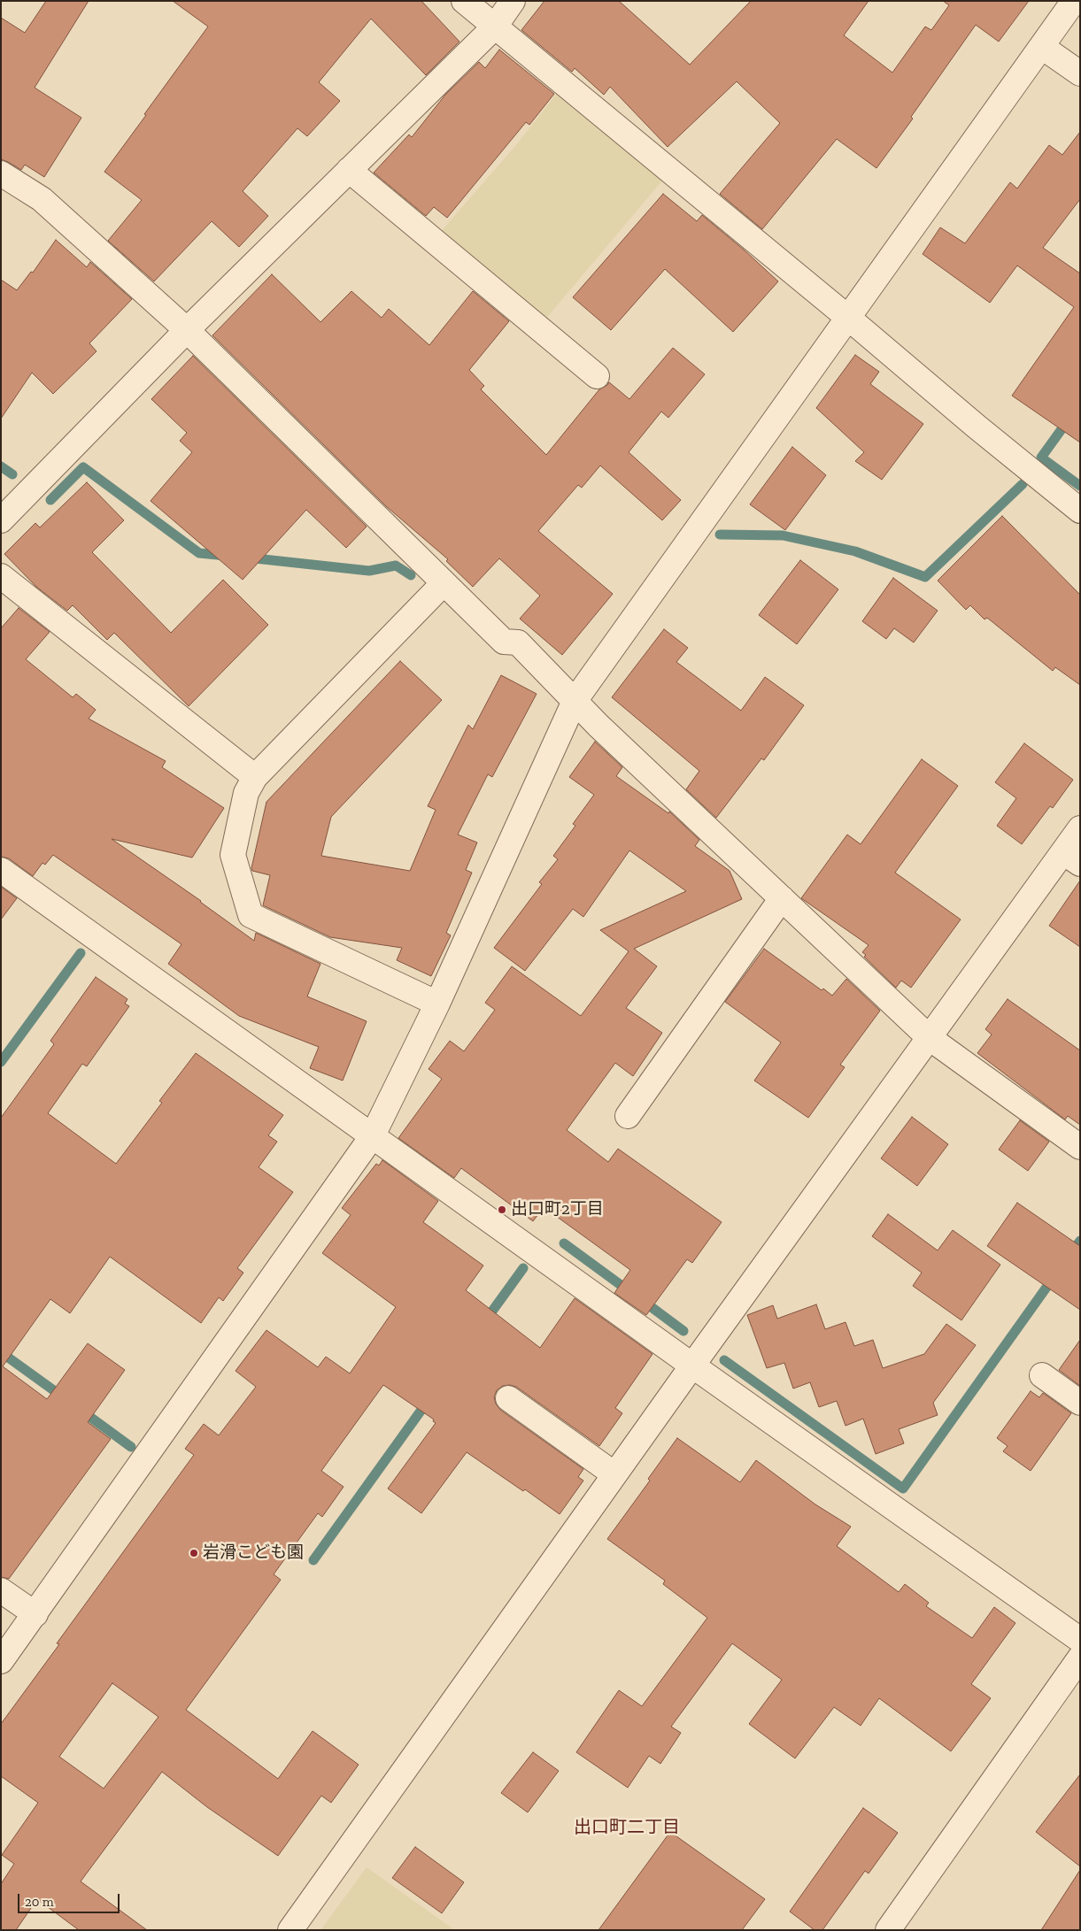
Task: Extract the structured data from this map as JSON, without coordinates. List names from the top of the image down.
{
  "districts": ["出口町二丁目"],
  "places": ["出口町2丁目", "岩滑こども園"],
  "scale_bar": "20 m"
}
